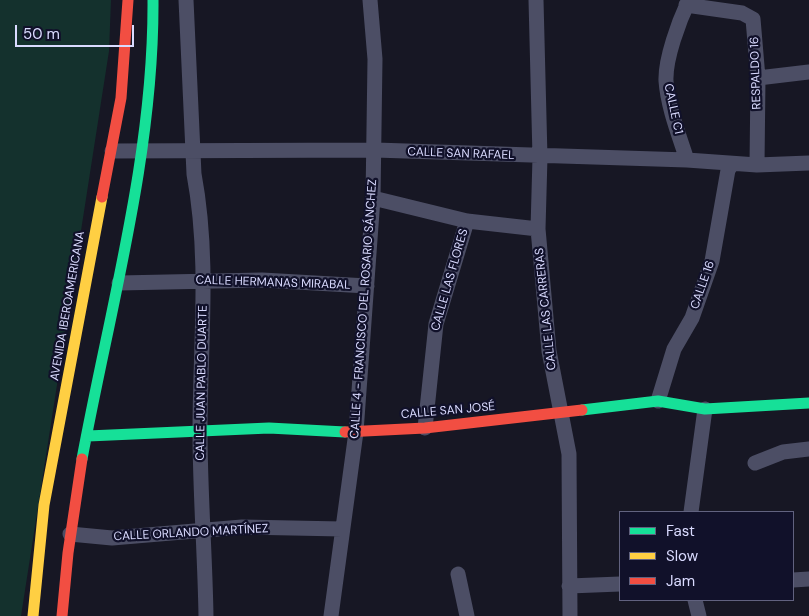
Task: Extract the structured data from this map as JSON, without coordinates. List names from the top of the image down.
{
  "streets": {
    "street": [
      "RESPALDO 16",
      "CALLE C1",
      "CALLE SAN RAFAEL",
      "CALLE LAS FLORES",
      "CALLE HERMANAS MIRABAL",
      "CALLE 16",
      "AVENIDA IBEROAMERICANA",
      "CALLE 4 - FRANCISCO DEL ROSARIO SÁNCHEZ",
      "CALLE LAS CARRERAS",
      "CALLE JUAN PABLO DUARTE",
      "CALLE SAN JOSÉ",
      "CALLE ORLANDO MARTÍNEZ"
    ]
  },
  "crossings": [
    ["RESPALDO 16", "CALLE C1"],
    ["RESPALDO 16", "CALLE SAN RAFAEL"],
    ["CALLE C1", "CALLE SAN RAFAEL"],
    ["CALLE SAN RAFAEL", "CALLE 16"],
    ["CALLE SAN RAFAEL", "AVENIDA IBEROAMERICANA"],
    ["CALLE SAN RAFAEL", "CALLE 4 - FRANCISCO DEL ROSARIO SÁNCHEZ"],
    ["CALLE SAN RAFAEL", "CALLE LAS CARRERAS"],
    ["CALLE SAN RAFAEL", "CALLE JUAN PABLO DUARTE"],
    ["CALLE LAS FLORES", "CALLE SAN JOSÉ"],
    ["CALLE HERMANAS MIRABAL", "CALLE 4 - FRANCISCO DEL ROSARIO SÁNCHEZ"],
    ["CALLE HERMANAS MIRABAL", "CALLE JUAN PABLO DUARTE"],
    ["CALLE 16", "CALLE SAN JOSÉ"],
    ["CALLE 4 - FRANCISCO DEL ROSARIO SÁNCHEZ", "CALLE SAN JOSÉ"],
    ["CALLE 4 - FRANCISCO DEL ROSARIO SÁNCHEZ", "CALLE ORLANDO MARTÍNEZ"],
    ["CALLE LAS CARRERAS", "CALLE SAN JOSÉ"],
    ["CALLE JUAN PABLO DUARTE", "CALLE SAN JOSÉ"],
    ["CALLE JUAN PABLO DUARTE", "CALLE ORLANDO MARTÍNEZ"]
  ],
  "legend": ["Fast", "Slow", "Jam"],
  "scale_bar": "50 m"
}
